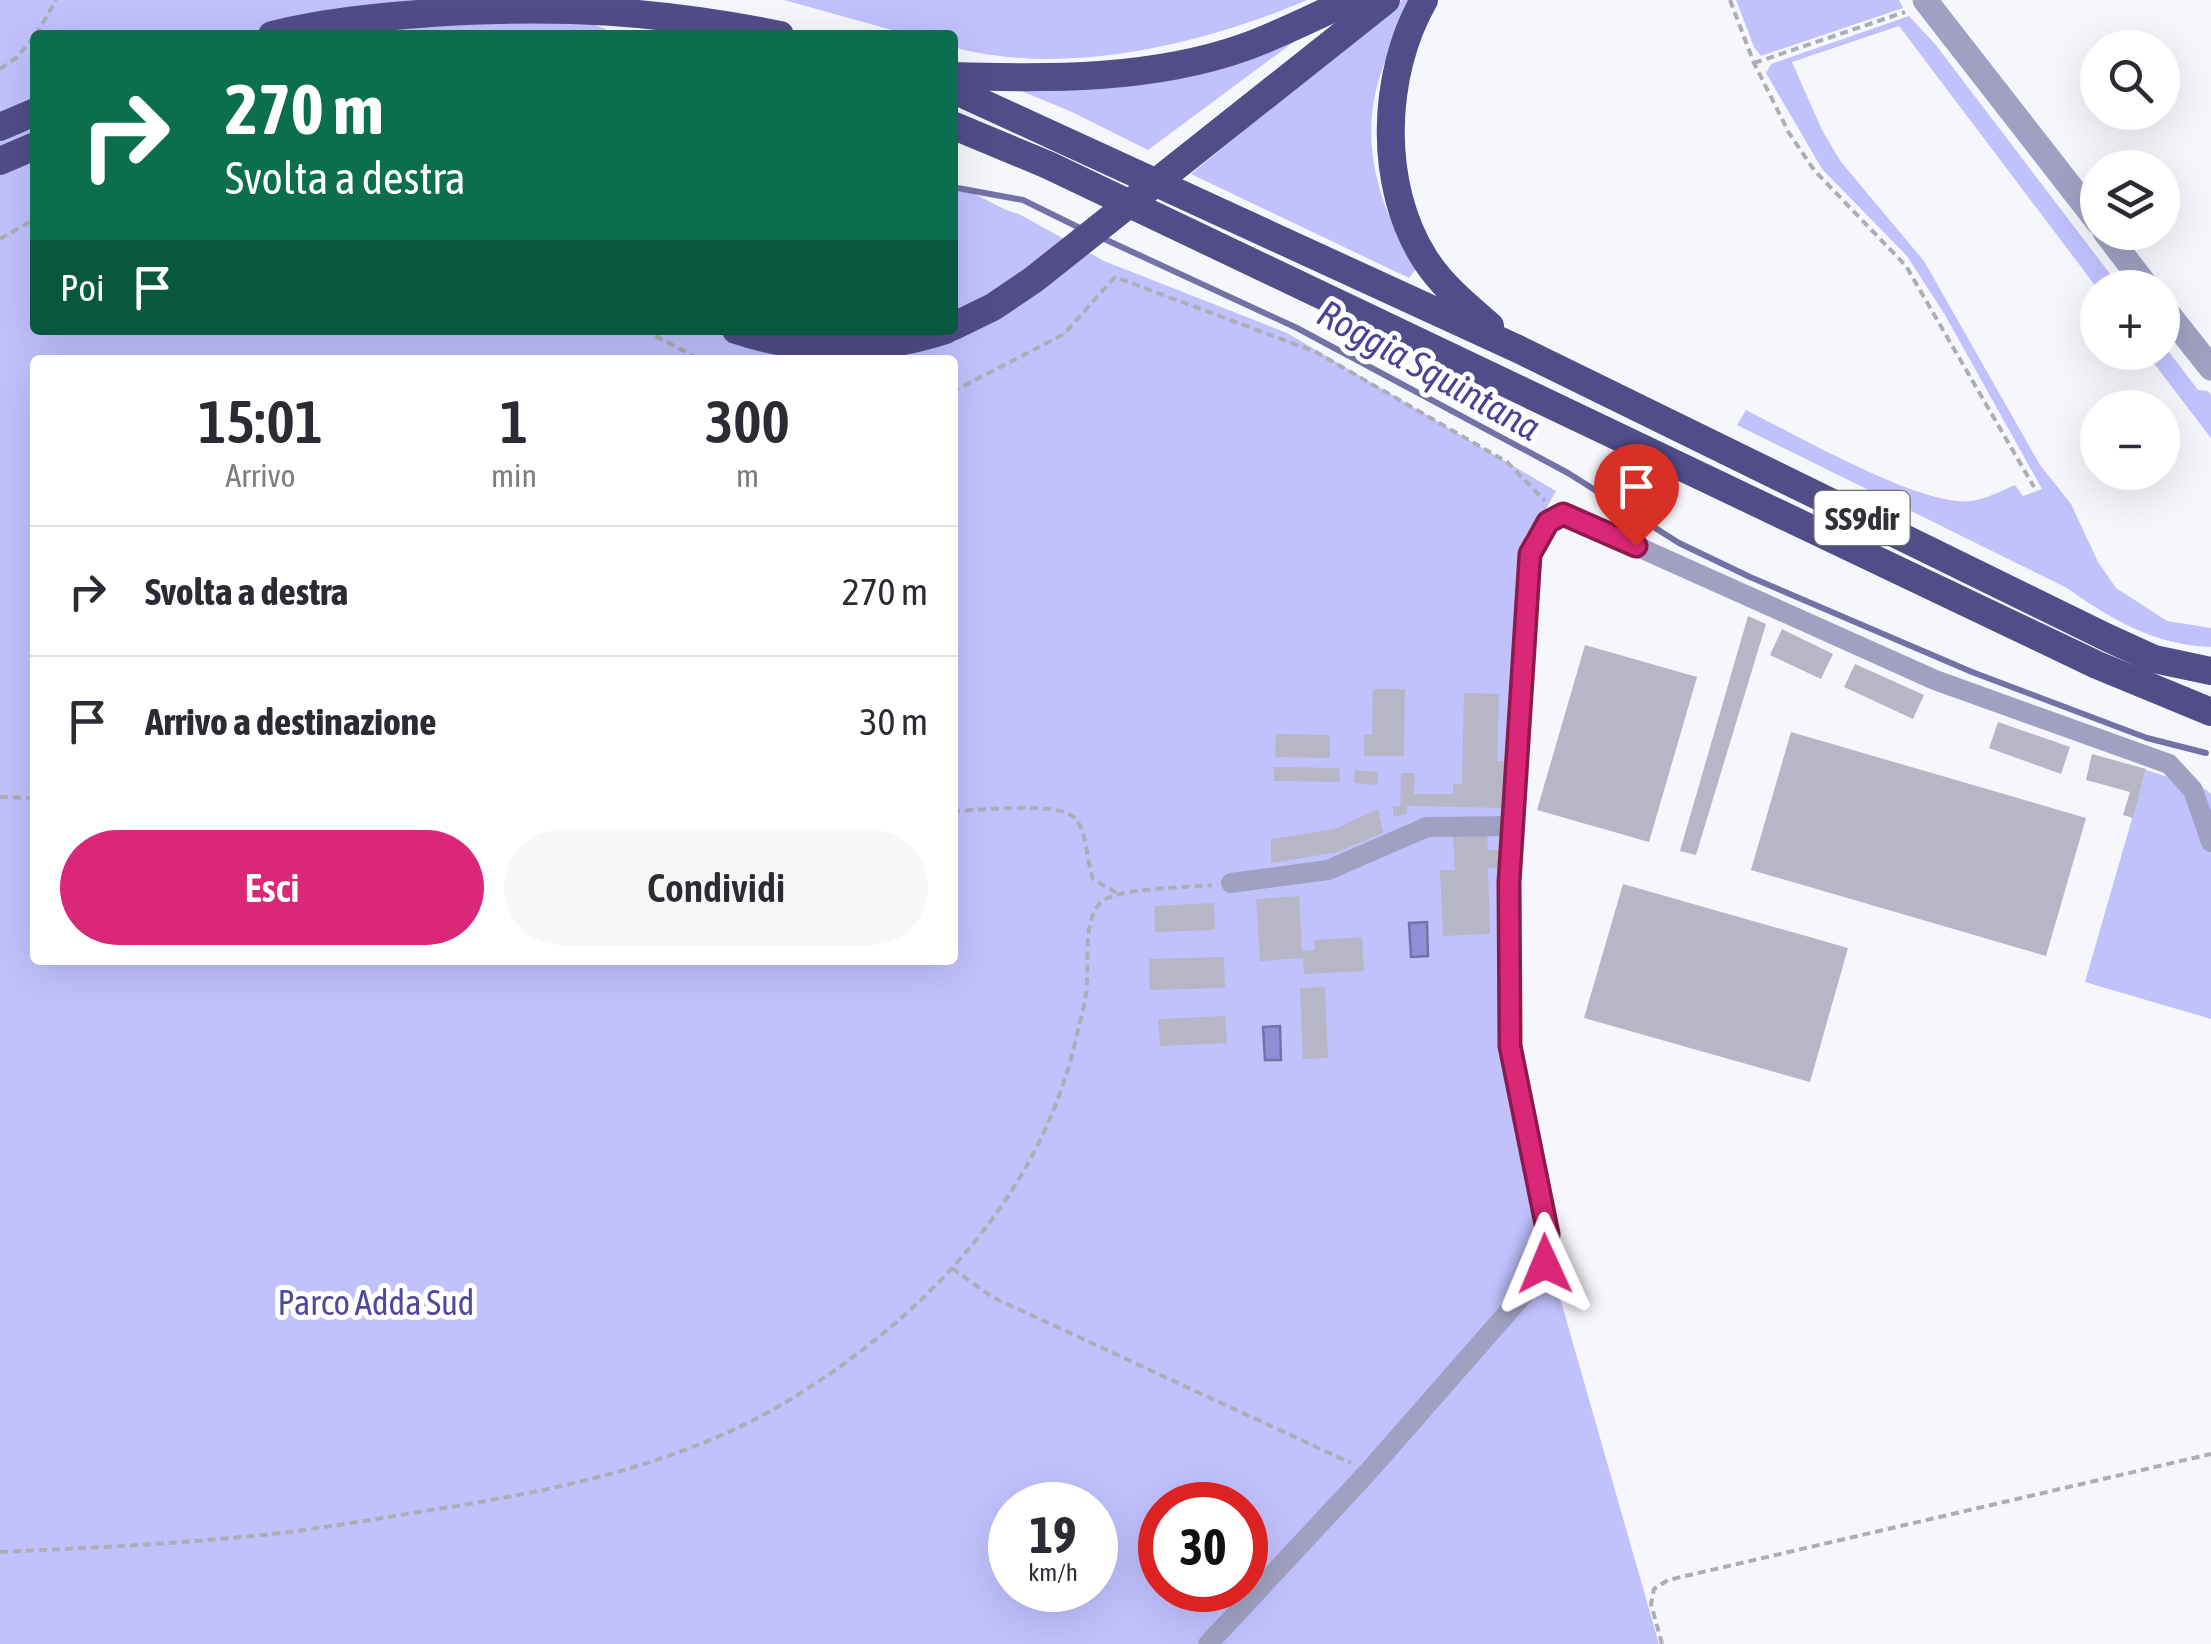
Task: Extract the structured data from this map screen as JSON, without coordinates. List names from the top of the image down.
{
  "streets": {
    "highway": ["SS9dir"]
  },
  "water": ["Roggia Squintana"],
  "parks": ["Parco Adda Sud"],
  "page": {
    "map_buttons": ["+", "−"],
    "turn": ["270 m", "Svolta a destra"],
    "then": "Poi",
    "eta": [
      "15:01",
      "Arrivo",
      "1",
      "min",
      "300",
      "m"
    ],
    "list": [
      {
        "name": "Svolta a destra",
        "value": "270 m"
      },
      {
        "name": "Arrivo a destinazione",
        "value": "30 m"
      }
    ],
    "buttons": ["Esci", "Condividi"],
    "speed": "19 km/h",
    "limit": "30"
  }
}
